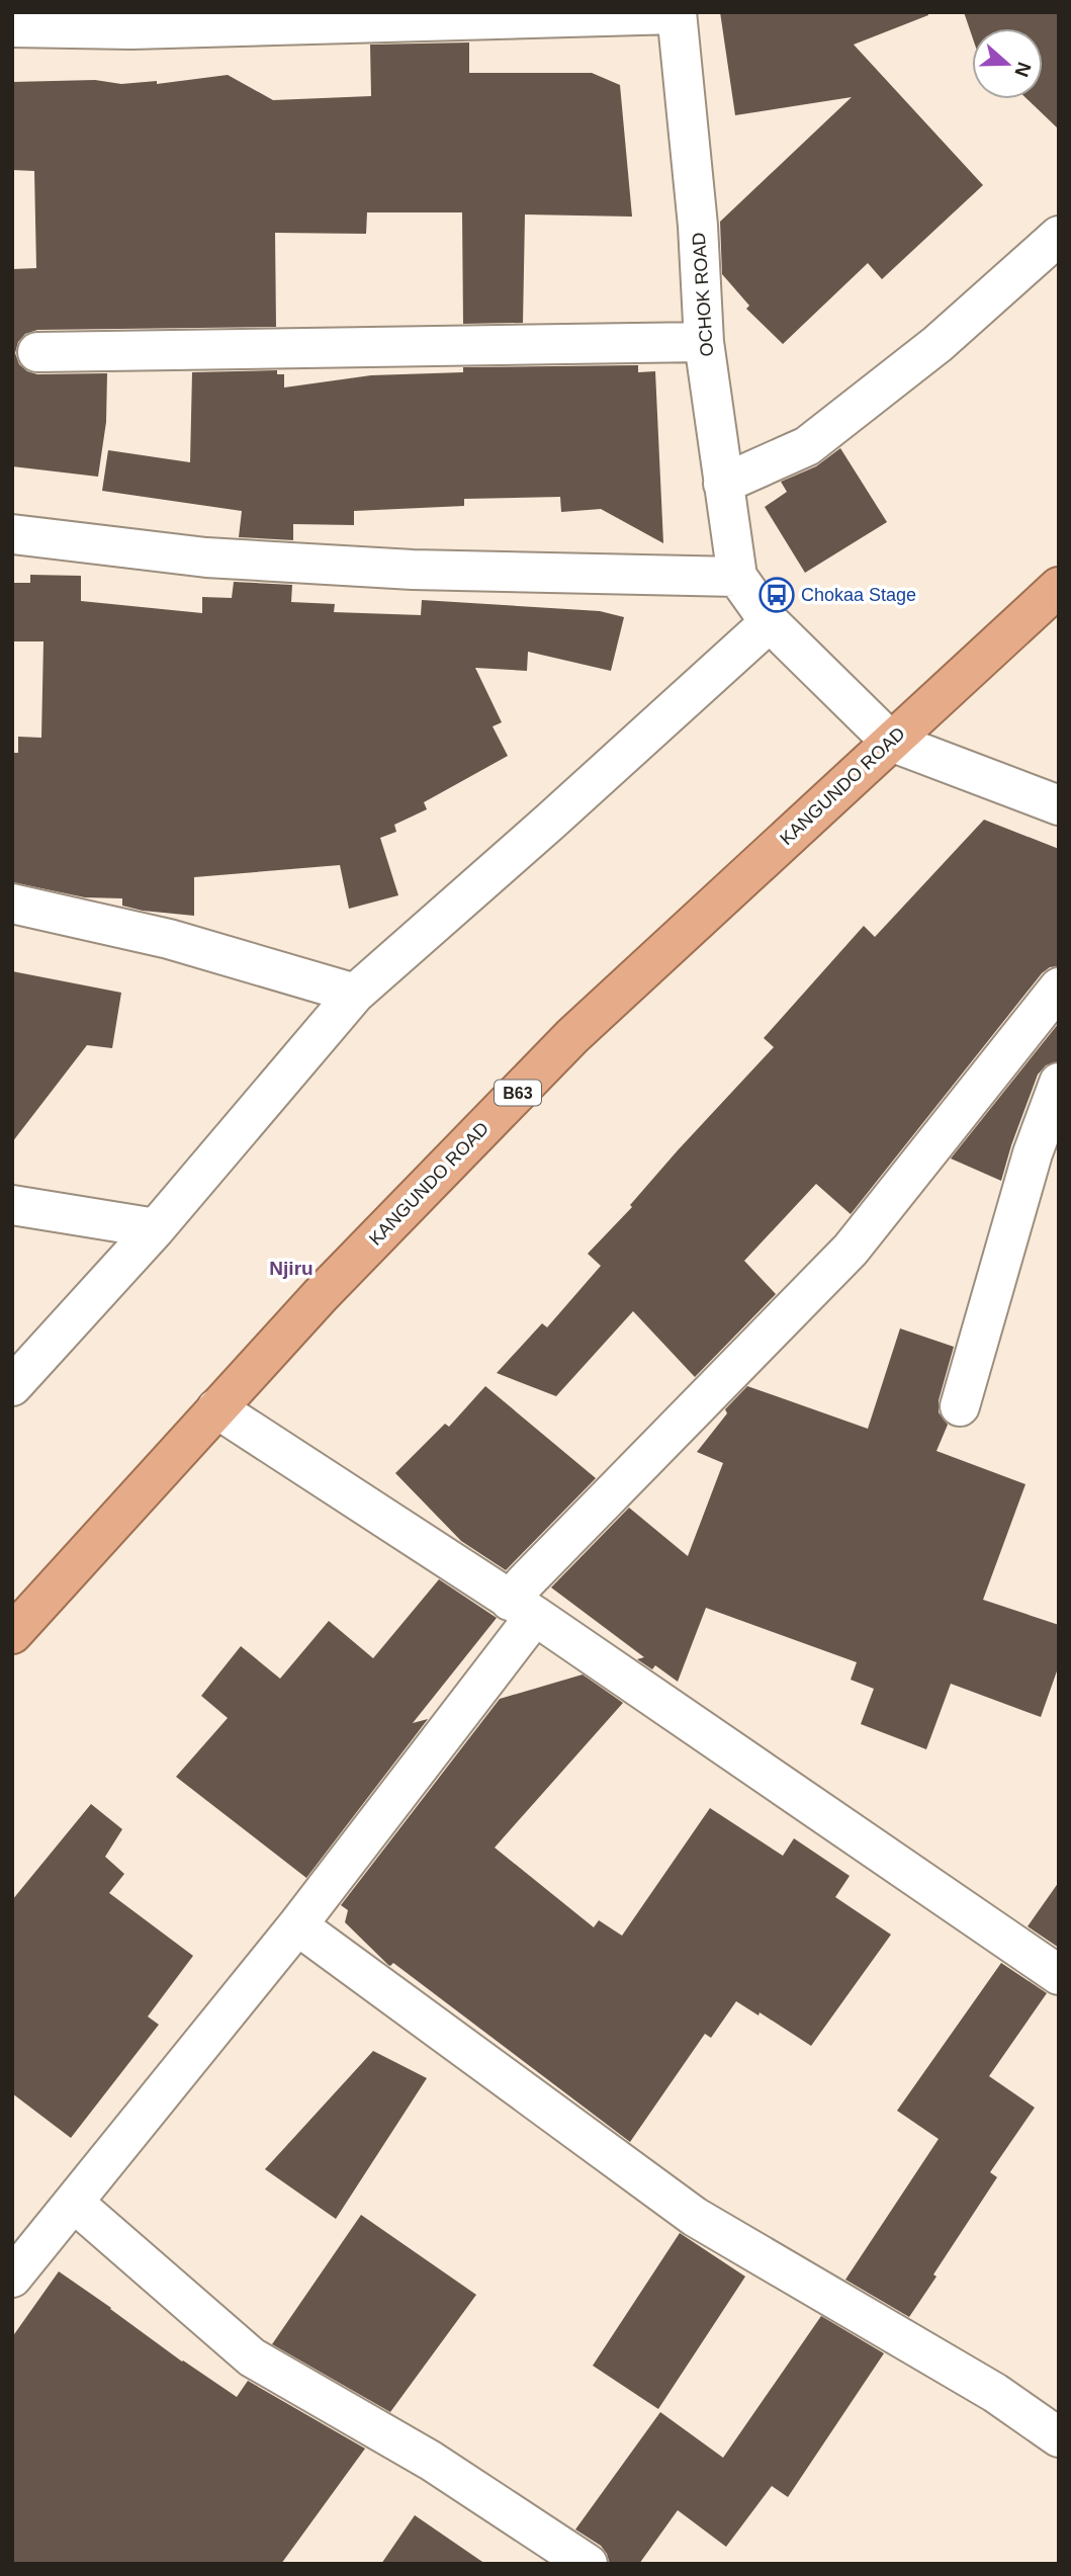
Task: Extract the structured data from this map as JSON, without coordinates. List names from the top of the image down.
{
  "streets": {
    "highway": ["KANGUNDO ROAD", "B63"],
    "street": ["OCHOK ROAD"]
  },
  "districts": ["Njiru"],
  "places": {
    "bus stop": ["Chokaa Stage"]
  },
  "north": "right"
}
